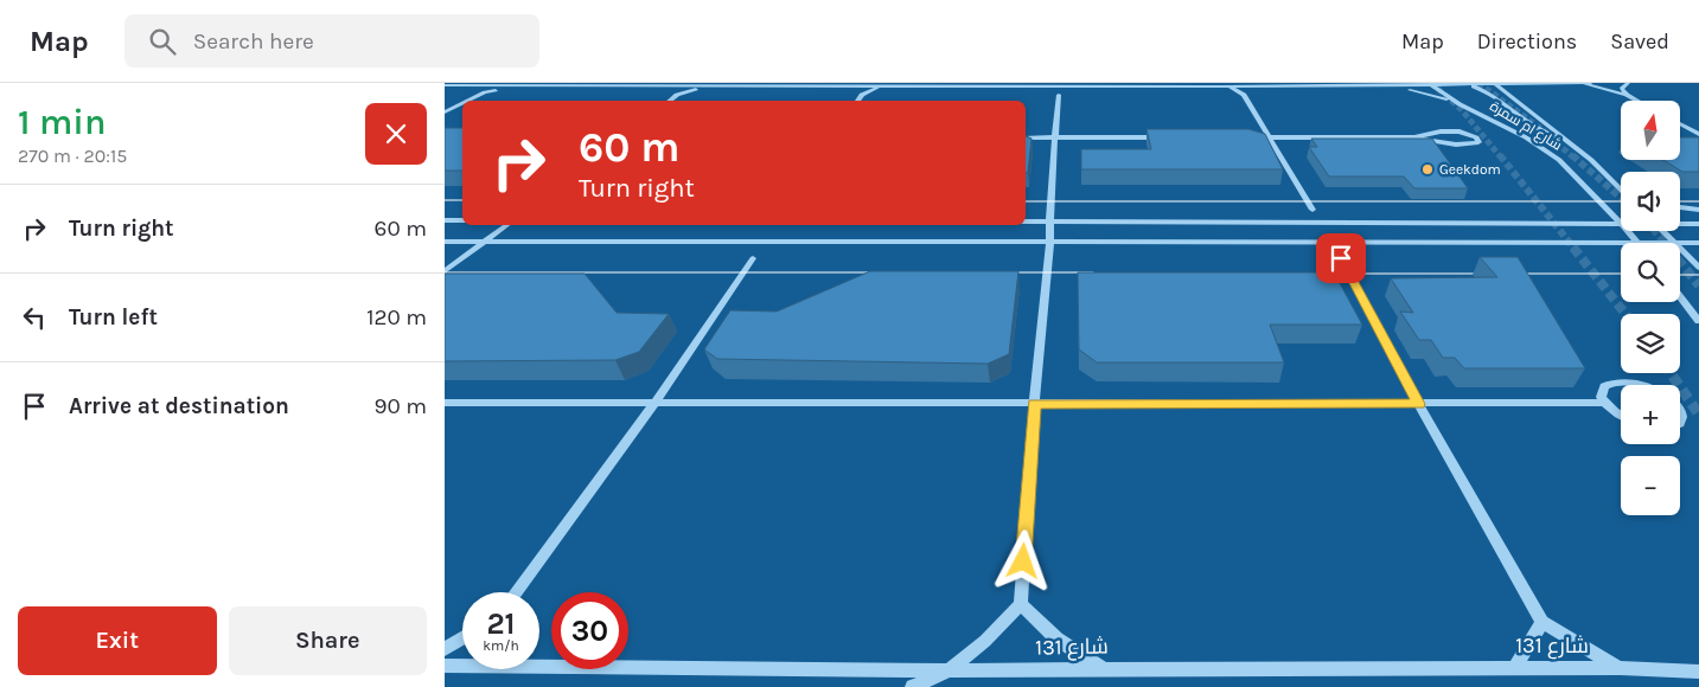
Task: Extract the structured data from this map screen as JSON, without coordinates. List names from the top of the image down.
{
  "streets": {
    "street": ["شارع ام سمرة", "شارع 131"]
  },
  "places": ["Geekdom"],
  "north": "top",
  "page": {
    "header": "Map",
    "search": "Search here",
    "nav": ["Map", "Directions", "Saved"],
    "heading": ["1 min", "270 m · 20:15"],
    "map_buttons": ["+", "−"],
    "turn": ["60 m", "Turn right"],
    "list": [
      {
        "name": "Turn right",
        "value": "60 m"
      },
      {
        "name": "Turn left",
        "value": "120 m"
      },
      {
        "name": "Arrive at destination",
        "value": "90 m"
      }
    ],
    "speed": "21 km/h",
    "limit": "30",
    "buttons": ["Exit", "Share"]
  }
}
